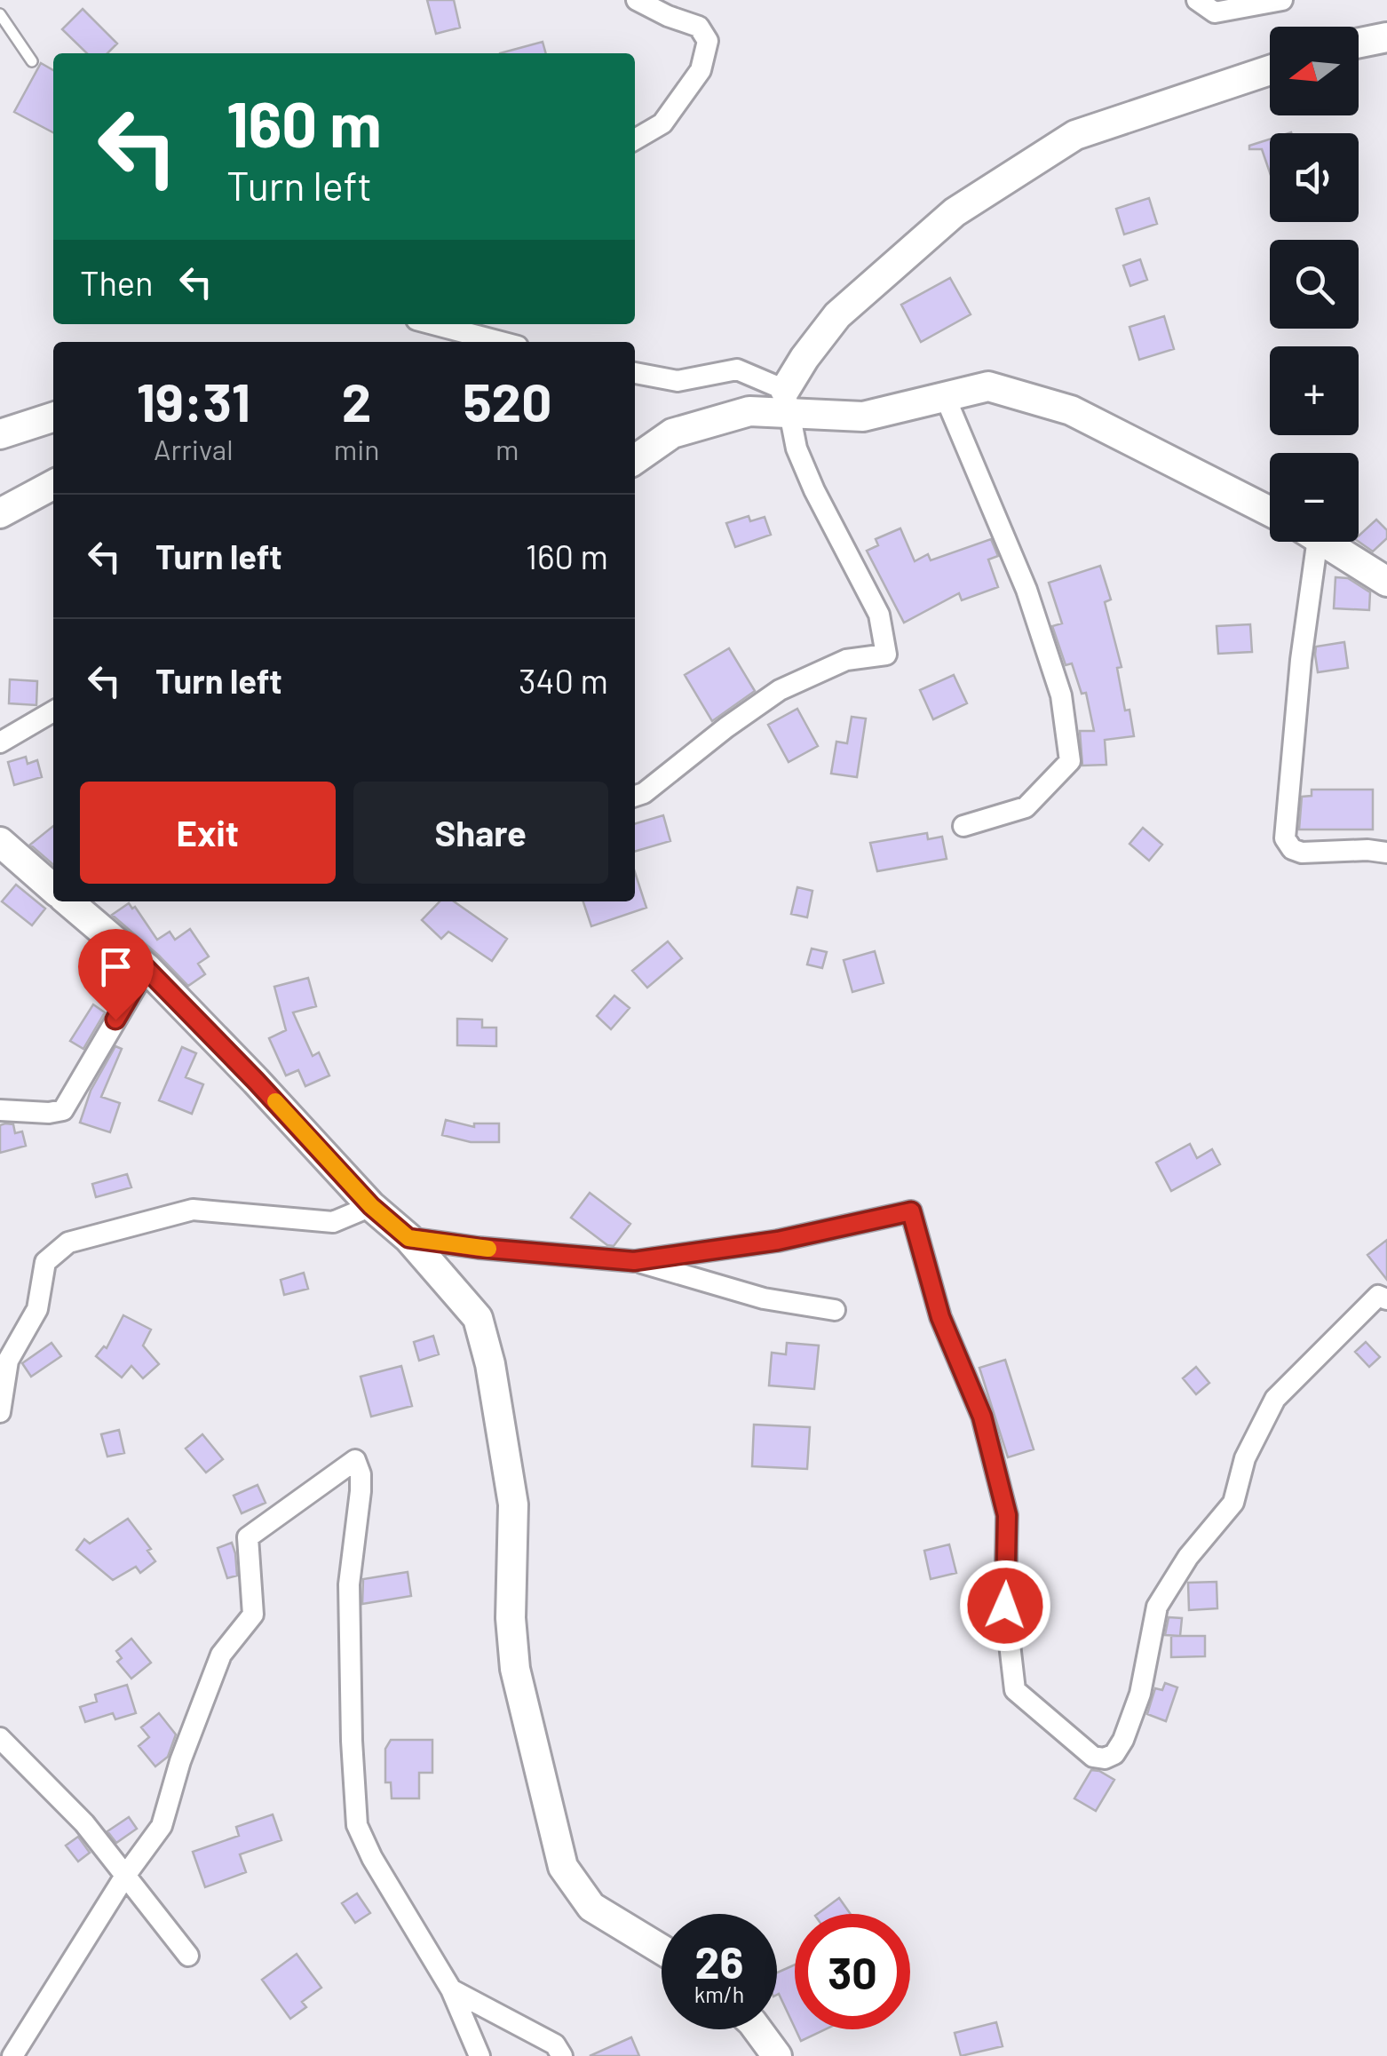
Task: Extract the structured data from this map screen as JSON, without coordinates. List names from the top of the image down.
{
  "north": "left",
  "page": {
    "map_buttons": ["+", "−"],
    "turn": ["160 m", "Turn left"],
    "then": "Then",
    "eta": [
      "19:31",
      "Arrival",
      "2",
      "min",
      "520",
      "m"
    ],
    "list": [
      {
        "name": "Turn left",
        "value": "160 m"
      },
      {
        "name": "Turn left",
        "value": "340 m"
      }
    ],
    "buttons": ["Exit", "Share"],
    "speed": "26 km/h",
    "limit": "30"
  }
}
